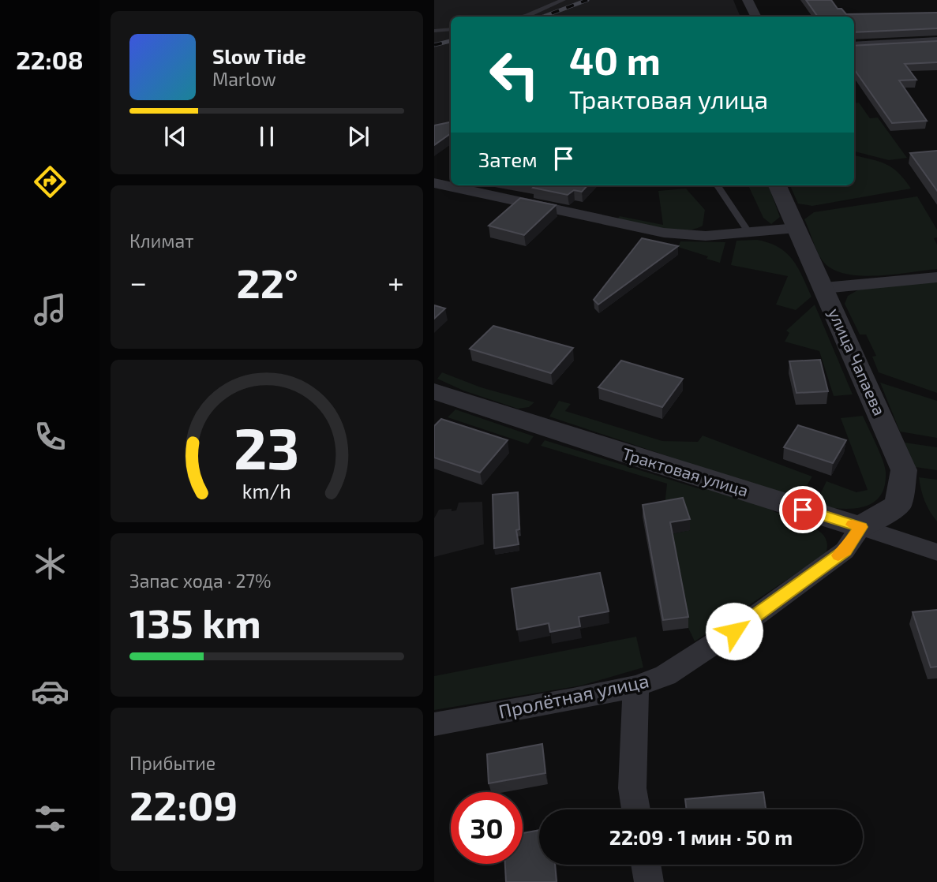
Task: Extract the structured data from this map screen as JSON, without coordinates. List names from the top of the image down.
{
  "streets": {
    "street": ["улица Чапаева", "Трактовая улица", "Пролётная улица"]
  },
  "crossings": [
    ["улица Чапаева", "Трактовая улица"],
    ["улица Чапаева", "Пролётная улица"],
    ["Трактовая улица", "Пролётная улица"]
  ],
  "page": {
    "tabs": "22:08",
    "turn": ["40 m", "Трактовая улица"],
    "song": ["Slow Tide", "Marlow"],
    "then": "Затем",
    "tile": [
      "Климат",
      ["Запас хода · 27%", "135 km"],
      ["Прибытие", "22:09"]
    ],
    "heat": ["−", "22°", "+"],
    "limit": "30",
    "trip": "22:09 · 1 мин · 50 m",
    "gauge": ["23", "km/h"]
  }
}
